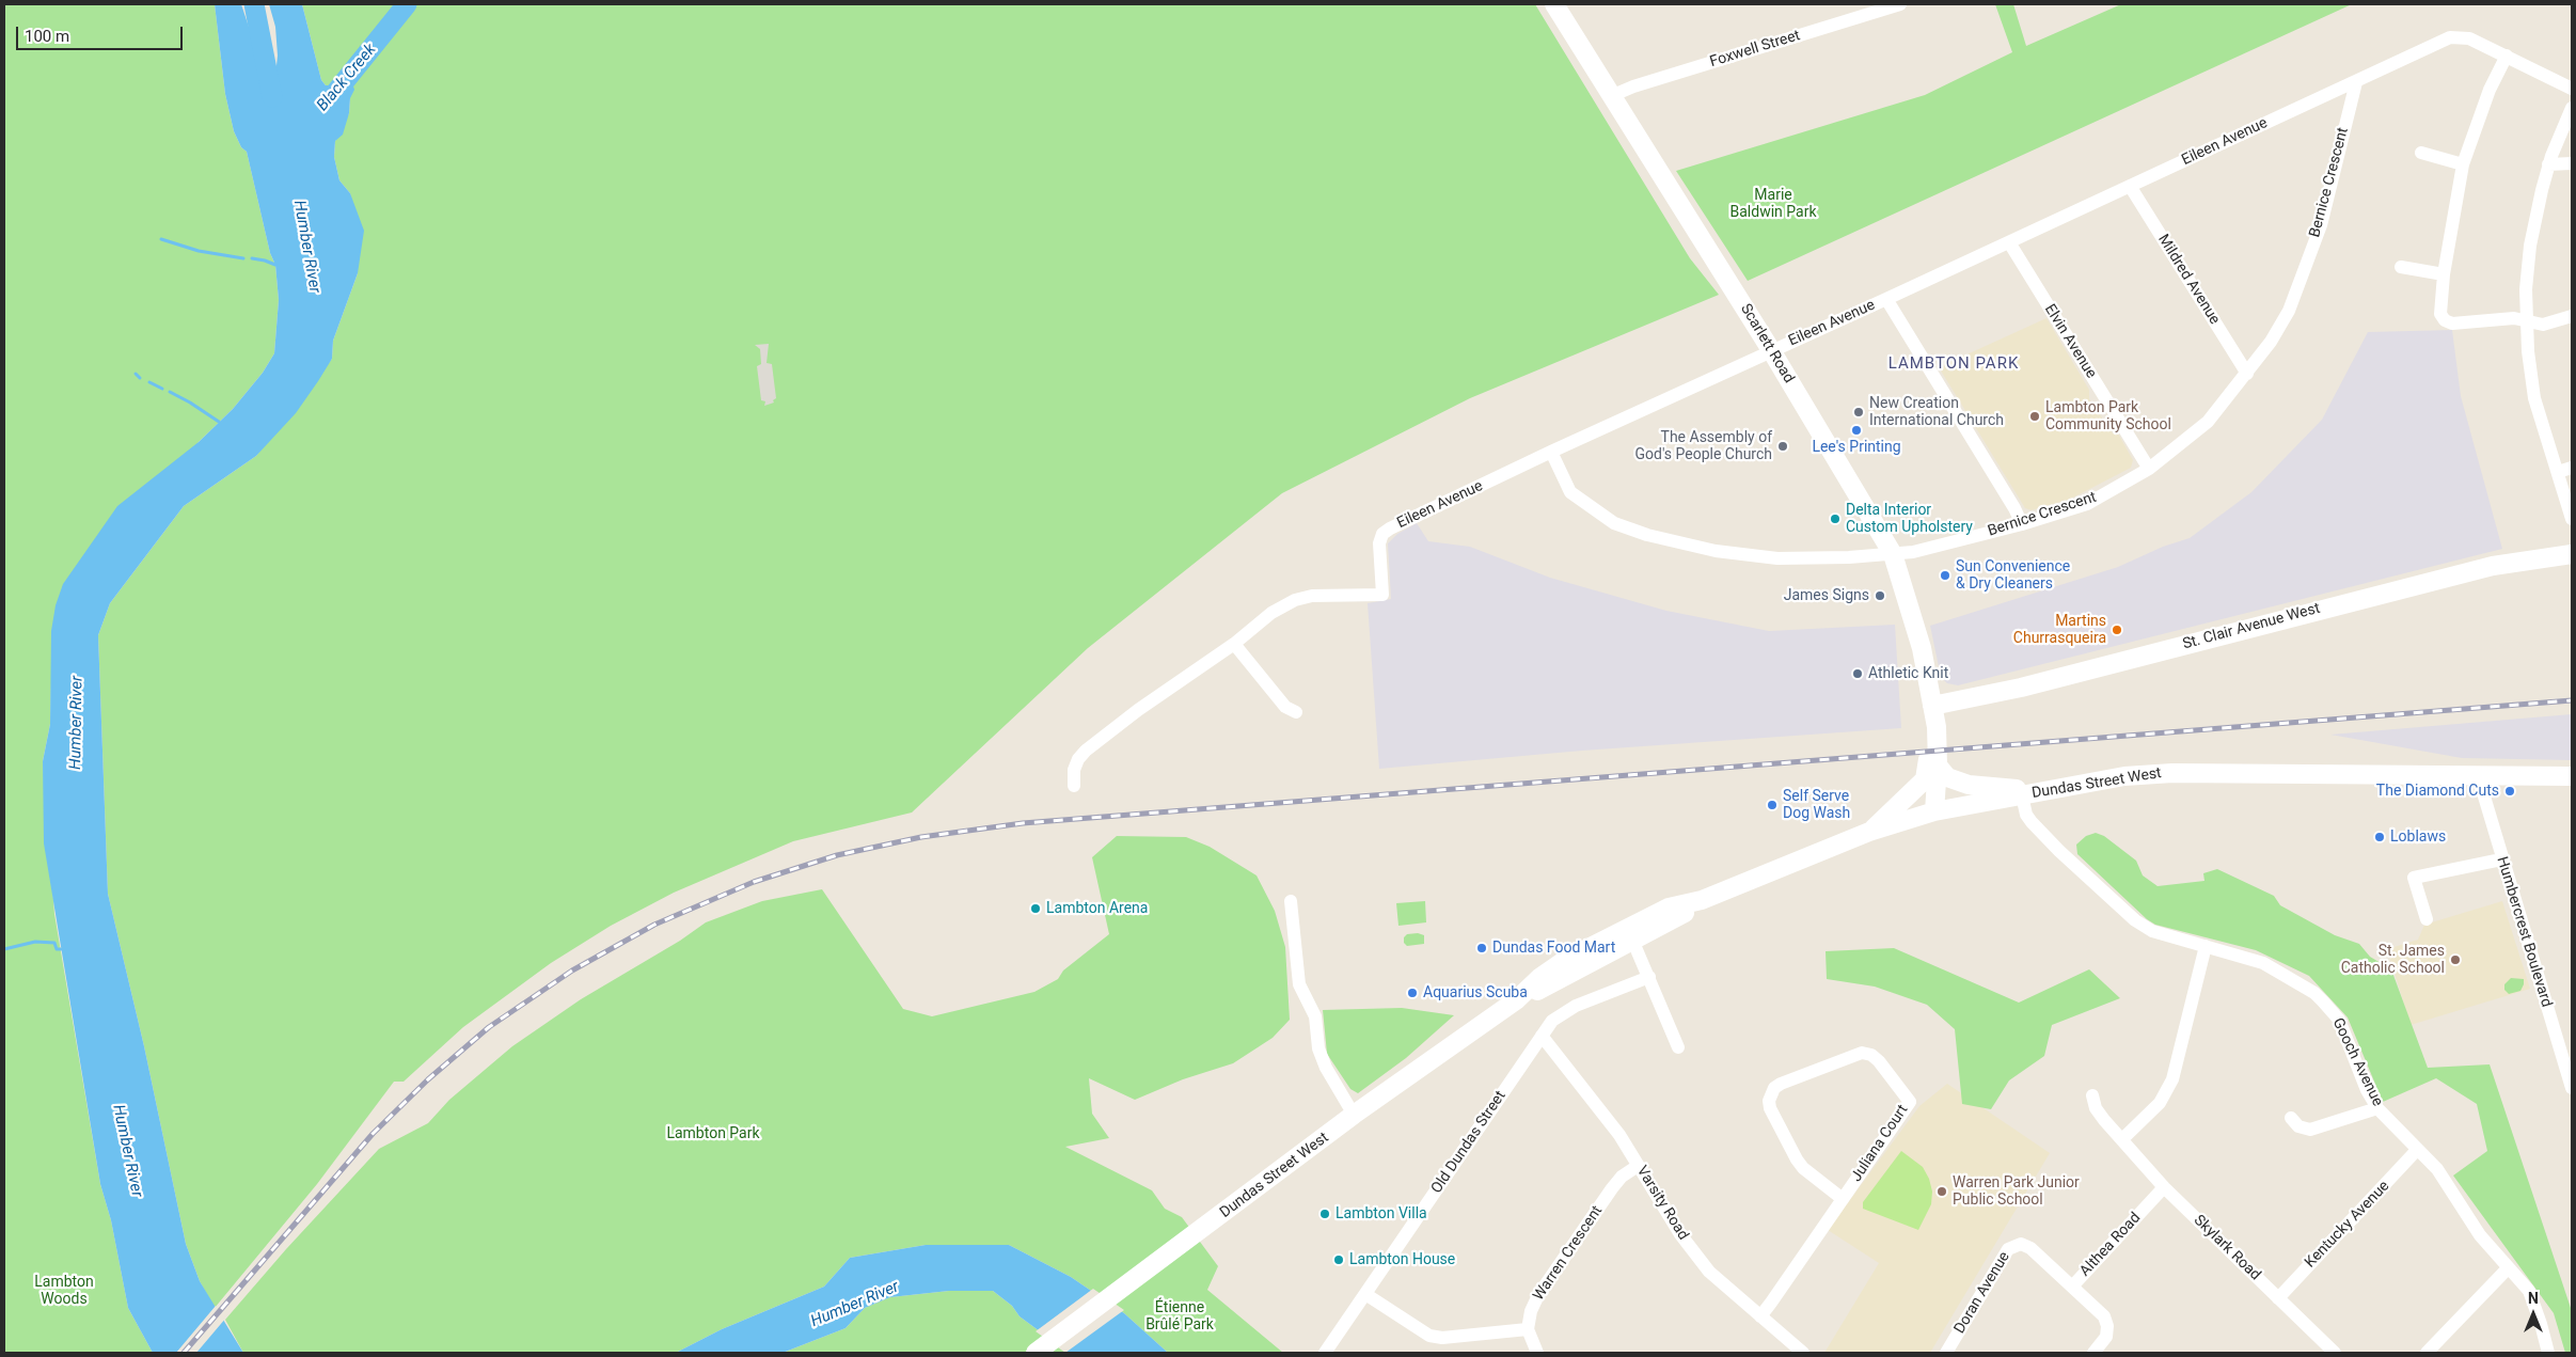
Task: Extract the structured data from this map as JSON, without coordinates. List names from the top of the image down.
{
  "streets": {
    "main road": ["Scarlett Road", "St. Clair Avenue West", "Dundas Street West"],
    "street": [
      "Foxwell Street",
      "Eileen Avenue",
      "Bernice Crescent",
      "Mildred Avenue",
      "Elvin Avenue",
      "Humbercrest Boulevard",
      "Gooch Avenue",
      "Old Dundas Street",
      "Juliana Court",
      "Varsity Road",
      "Kentucky Avenue",
      "Althea Road",
      "Skylark Road",
      "Warren Crescent",
      "Doran Avenue"
    ]
  },
  "crossings": [
    ["Foxwell Street", "Scarlett Road"],
    ["Eileen Avenue", "Bernice Crescent"],
    ["Eileen Avenue", "Mildred Avenue"],
    ["Eileen Avenue", "Elvin Avenue"],
    ["Eileen Avenue", "Scarlett Road"],
    ["Bernice Crescent", "Mildred Avenue"],
    ["Bernice Crescent", "Elvin Avenue"],
    ["Bernice Crescent", "Scarlett Road"],
    ["Scarlett Road", "St. Clair Avenue West"],
    ["Scarlett Road", "Dundas Street West"],
    ["Dundas Street West", "Humbercrest Boulevard"],
    ["Dundas Street West", "Gooch Avenue"],
    ["Gooch Avenue", "Kentucky Avenue"],
    ["Old Dundas Street", "Varsity Road"],
    ["Juliana Court", "Varsity Road"],
    ["Varsity Road", "Warren Crescent"],
    ["Kentucky Avenue", "Skylark Road"],
    ["Althea Road", "Skylark Road"],
    ["Althea Road", "Doran Avenue"]
  ],
  "districts": ["LAMBTON PARK"],
  "water": ["Black Creek", "Humber River"],
  "parks": [
    "Marie Baldwin Park",
    "Lambton Park",
    "Lambton Woods",
    "Étienne Brûlé Park"
  ],
  "places": [
    "New Creation International Church",
    "Lambton Park Community School",
    "Lee's Printing",
    "The Assembly of God's People Church",
    "Delta Interior Custom Upholstery",
    "Sun Convenience & Dry Cleaners",
    "James Signs",
    "Martins Churrasqueira",
    "Athletic Knit",
    "The Diamond Cuts",
    "Self Serve Dog Wash",
    "Loblaws",
    "Lambton Arena",
    "Dundas Food Mart",
    "St. James Catholic School",
    "Aquarius Scuba",
    "Warren Park Junior Public School",
    "Lambton Villa",
    "Lambton House"
  ],
  "scale_bar": "100 m",
  "north": "top"
}
